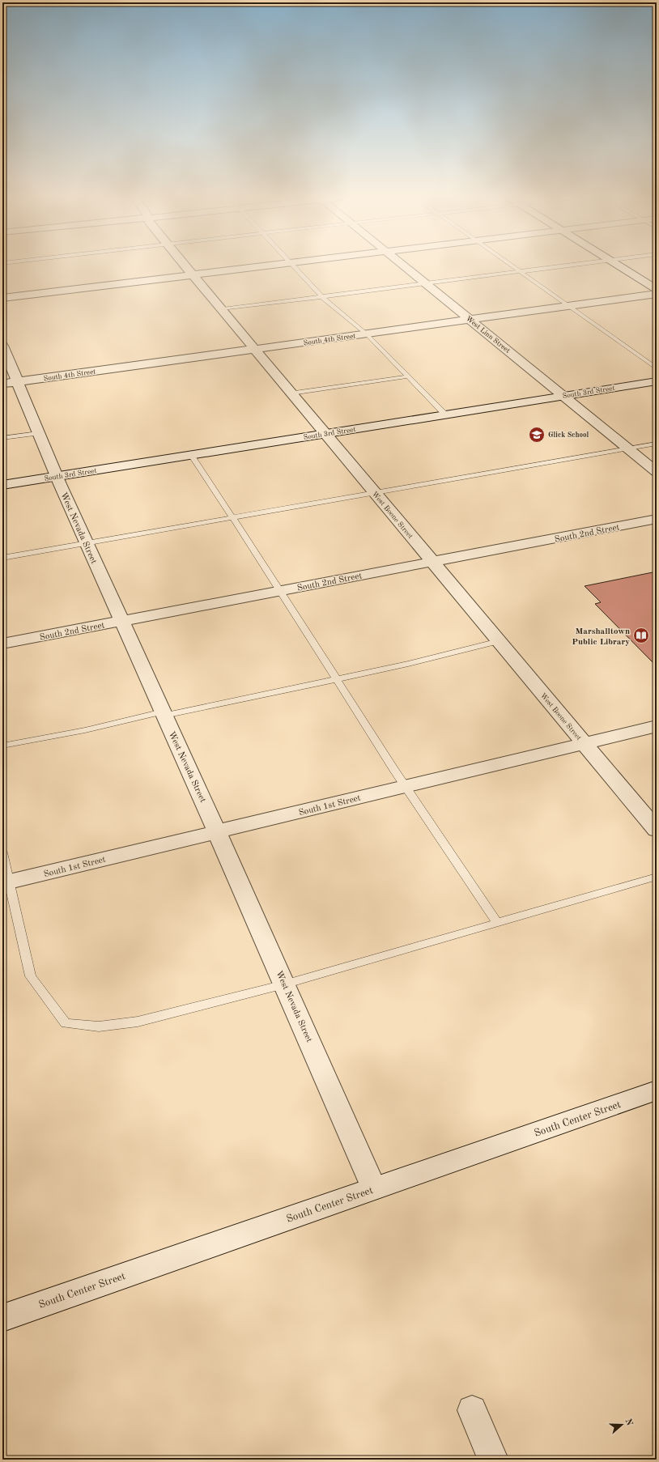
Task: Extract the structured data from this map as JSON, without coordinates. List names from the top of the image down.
{
  "streets": {
    "street": [
      "West Linn Street",
      "South 4th Street",
      "South 3rd Street",
      "West Boone Street",
      "West Nevada Street",
      "South 2nd Street",
      "South 1st Street",
      "South Center Street"
    ]
  },
  "crossings": [
    ["West Linn Street", "South 4th Street"],
    ["West Linn Street", "South 3rd Street"],
    ["South 4th Street", "West Boone Street"],
    ["South 4th Street", "West Nevada Street"],
    ["South 3rd Street", "West Boone Street"],
    ["South 3rd Street", "West Nevada Street"],
    ["West Boone Street", "South 2nd Street"],
    ["West Boone Street", "South 1st Street"],
    ["West Nevada Street", "South 2nd Street"],
    ["West Nevada Street", "South 1st Street"]
  ],
  "places": {
    "school or university": ["Glick School"],
    "library": ["Marshalltown Public Library"]
  },
  "north": "right"
}
